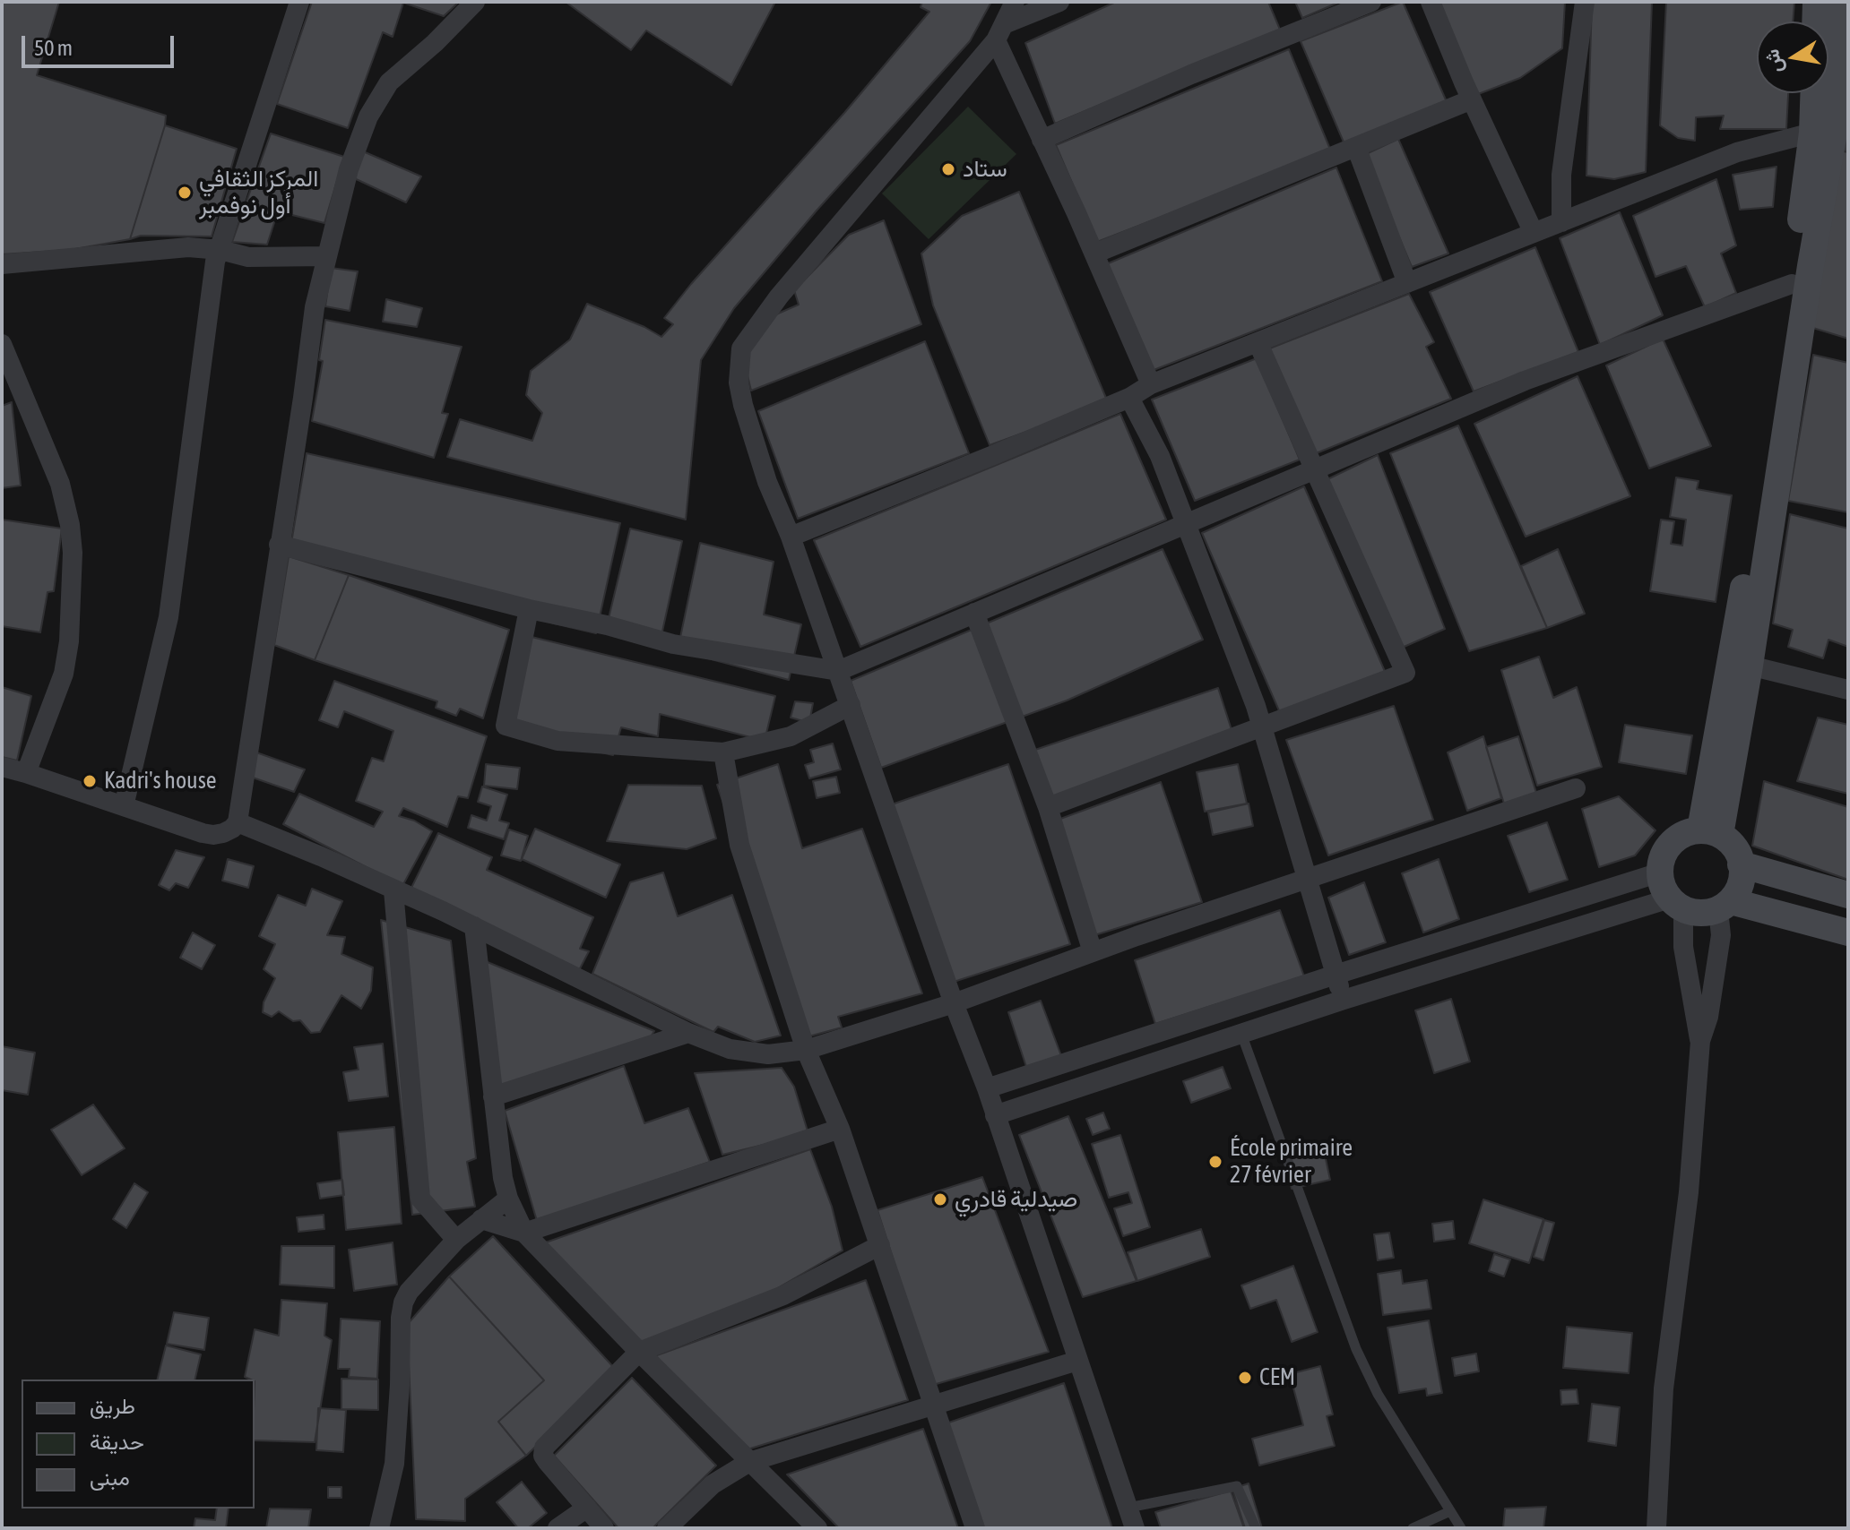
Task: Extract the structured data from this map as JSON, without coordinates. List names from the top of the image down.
{
  "places": [
    "ستاد",
    "المركز الثقافي أول نوفمبر",
    "Kadri's house",
    "École primaire 27 février",
    "صيدلية قادري",
    "CEM"
  ],
  "legend": ["طريق", "حديقة", "مبنى"],
  "scale_bar": "50 m",
  "north": "left"
}
